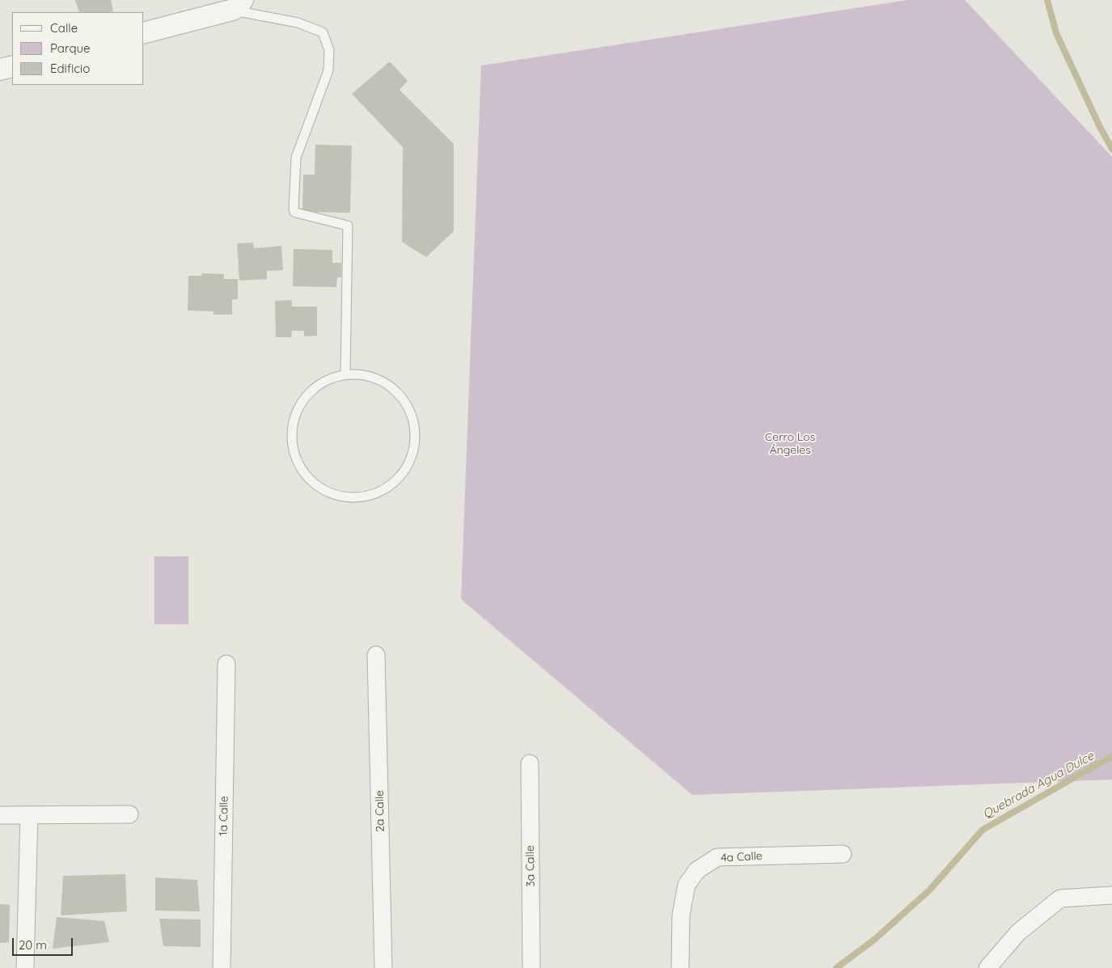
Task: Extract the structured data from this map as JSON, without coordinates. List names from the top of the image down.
{
  "streets": {
    "street": [
      "2a Calle",
      "1a Calle",
      "4a Calle",
      "3a Calle"
    ]
  },
  "water": ["Quebrada Agua Dulce"],
  "parks": ["Cerro Los Ángeles"],
  "legend": ["Calle", "Parque", "Edificio"],
  "scale_bar": "20 m"
}
